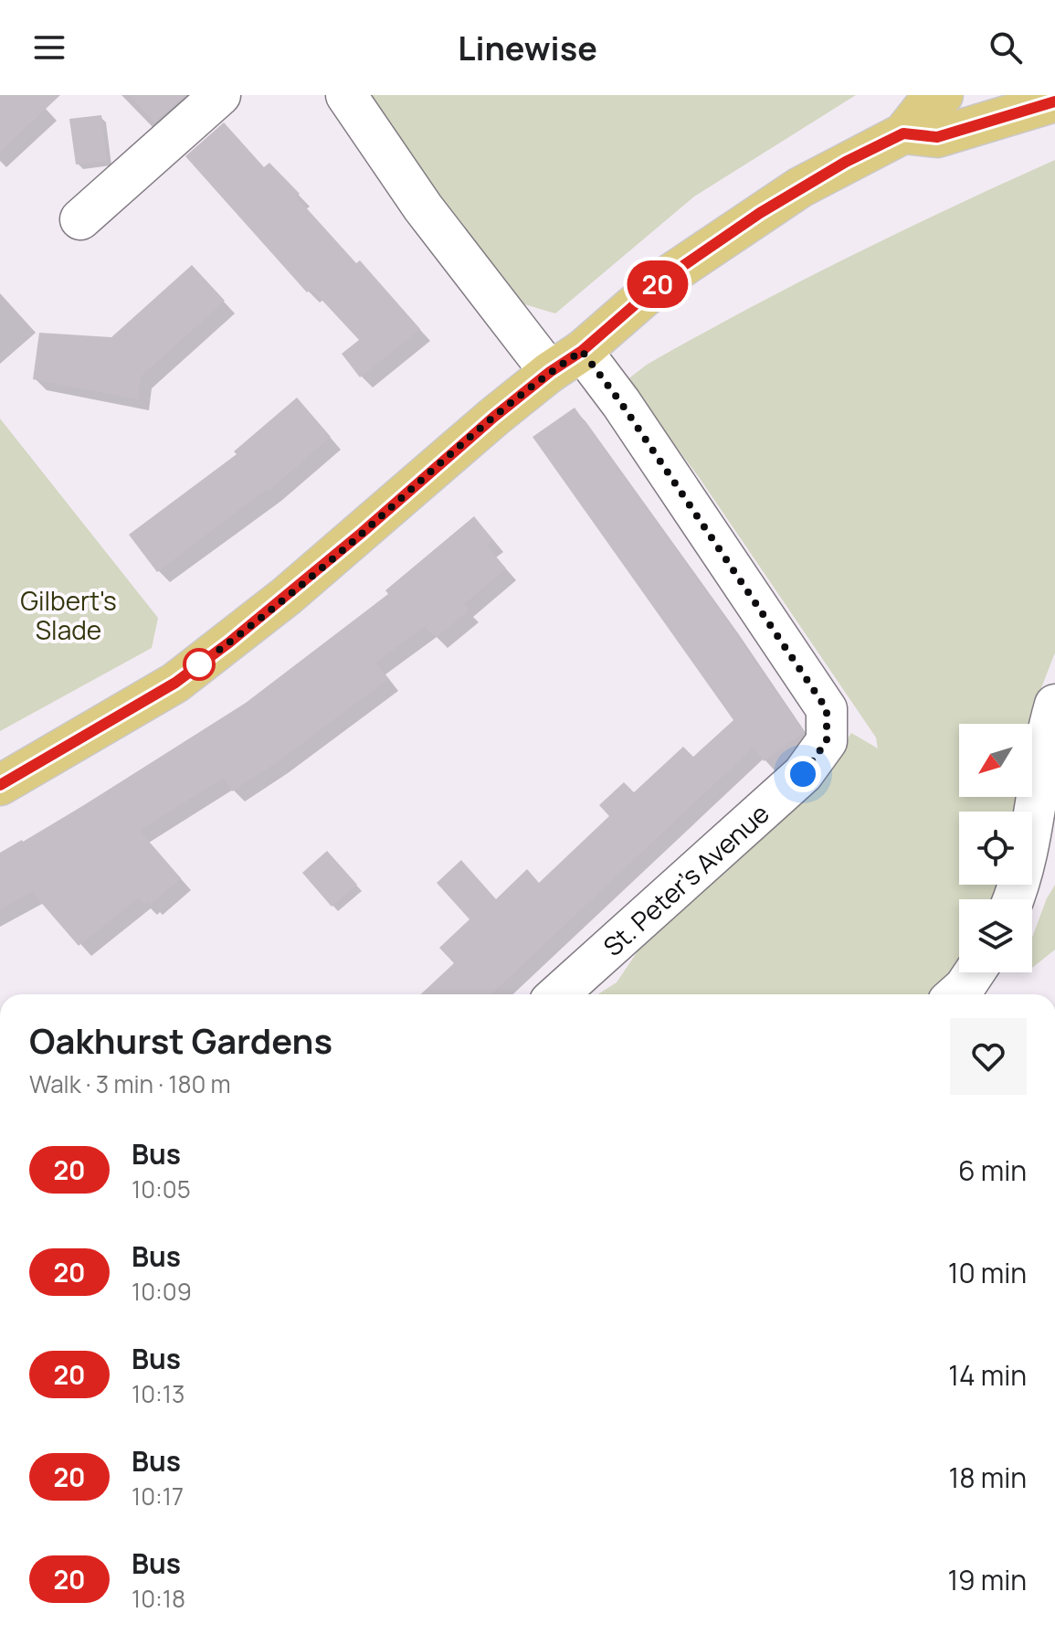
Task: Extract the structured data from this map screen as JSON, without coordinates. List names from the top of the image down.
{
  "streets": {
    "street": ["St. Peter's Avenue"]
  },
  "parks": ["Gilbert's Slade"],
  "lines": ["bus line 20"],
  "north": "bottom left",
  "page": {
    "header": "Linewise",
    "on_map": "20",
    "heading": ["Oakhurst Gardens", "Walk · 3 min · 180 m"],
    "list": [
      {
        "mark": "20",
        "name": "Bus",
        "note": "10:05",
        "value": "6 min"
      },
      {
        "mark": "20",
        "name": "Bus",
        "note": "10:09",
        "value": "10 min"
      },
      {
        "mark": "20",
        "name": "Bus",
        "note": "10:13",
        "value": "14 min"
      },
      {
        "mark": "20",
        "name": "Bus",
        "note": "10:17",
        "value": "18 min"
      },
      {
        "mark": "20",
        "name": "Bus",
        "note": "10:18",
        "value": "19 min"
      }
    ]
  }
}
